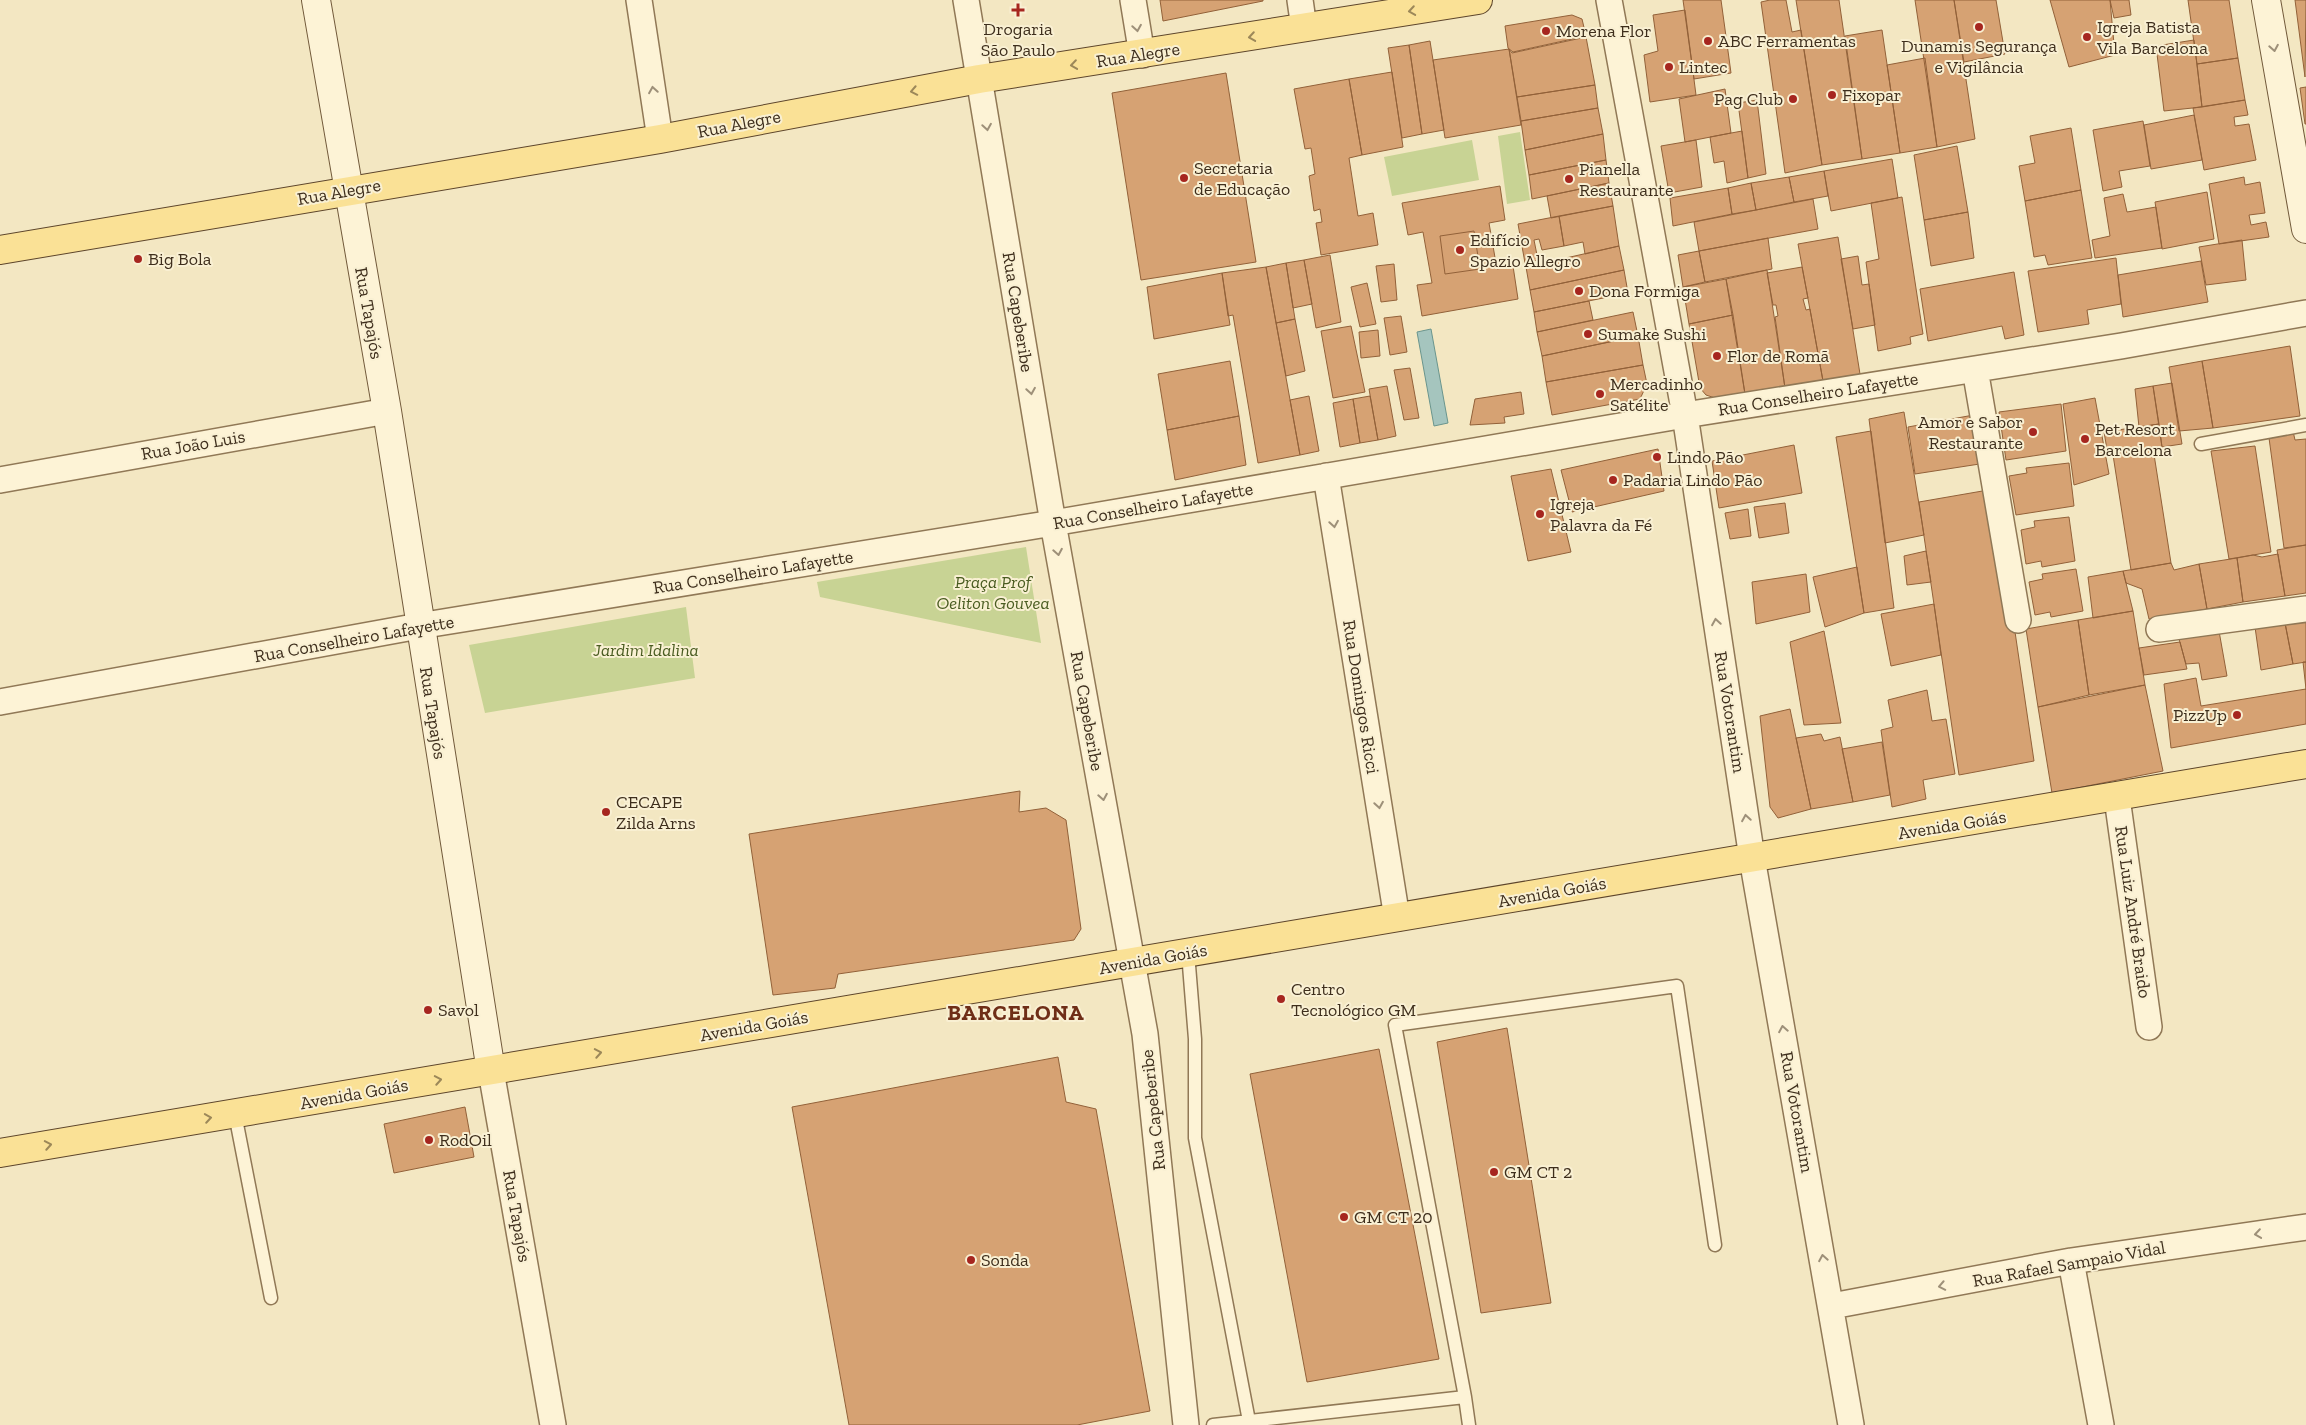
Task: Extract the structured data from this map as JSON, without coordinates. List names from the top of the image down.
{
  "streets": {
    "main road": ["Rua Alegre", "Avenida Goiás"],
    "street": [
      "Rua Capeberibe",
      "Rua Tapajós",
      "Rua Conselheiro Lafayette",
      "Rua João Luis",
      "Rua Domingos Ricci",
      "Rua Votorantim",
      "Rua Luiz André Braido",
      "Rua Rafael Sampaio Vidal"
    ]
  },
  "crossings": [
    ["Rua Alegre", "Rua Capeberibe"],
    ["Rua Alegre", "Rua Tapajós"],
    ["Rua Capeberibe", "Rua Conselheiro Lafayette"],
    ["Rua Capeberibe", "Avenida Goiás"],
    ["Rua Tapajós", "Rua Conselheiro Lafayette"],
    ["Rua Tapajós", "Rua João Luis"],
    ["Rua Tapajós", "Avenida Goiás"],
    ["Rua Conselheiro Lafayette", "Rua Domingos Ricci"],
    ["Rua Conselheiro Lafayette", "Rua Votorantim"],
    ["Rua Domingos Ricci", "Avenida Goiás"],
    ["Rua Votorantim", "Avenida Goiás"],
    ["Rua Votorantim", "Rua Rafael Sampaio Vidal"],
    ["Avenida Goiás", "Rua Luiz André Braido"]
  ],
  "one_way": [
    "Rua Alegre",
    "Rua Capeberibe",
    "Rua Domingos Ricci",
    "Rua Votorantim",
    "Avenida Goiás",
    "Rua Rafael Sampaio Vidal"
  ],
  "districts": ["BARCELONA"],
  "parks": ["Praça Prof Oeliton Gouvea", "Jardim Idalina"],
  "places": {
    "health": ["Drogaria São Paulo"],
    "other": [
      "Dunamis Segurança e Vigilância",
      "Morena Flor",
      "Igreja Batista Vila Barcelona",
      "ABC Ferramentas",
      "Lintec",
      "Fixopar",
      "Pag Club",
      "Secretaria de Educação",
      "Pianella Restaurante",
      "Edifício Spazio Allegro",
      "Big Bola",
      "Dona Formiga",
      "Sumake Sushi",
      "Flor de Romã",
      "Mercadinho Satélite",
      "Amor e Sabor Restaurante",
      "Pet Resort Barcelona",
      "Lindo Pão",
      "Padaria Lindo Pão",
      "Igreja Palavra da Fé",
      "PizzUp",
      "CECAPE Zilda Arns",
      "Centro Tecnológico GM",
      "Savol",
      "RodOil",
      "GM CT 2",
      "GM CT 20",
      "Sonda"
    ]
  }
}
